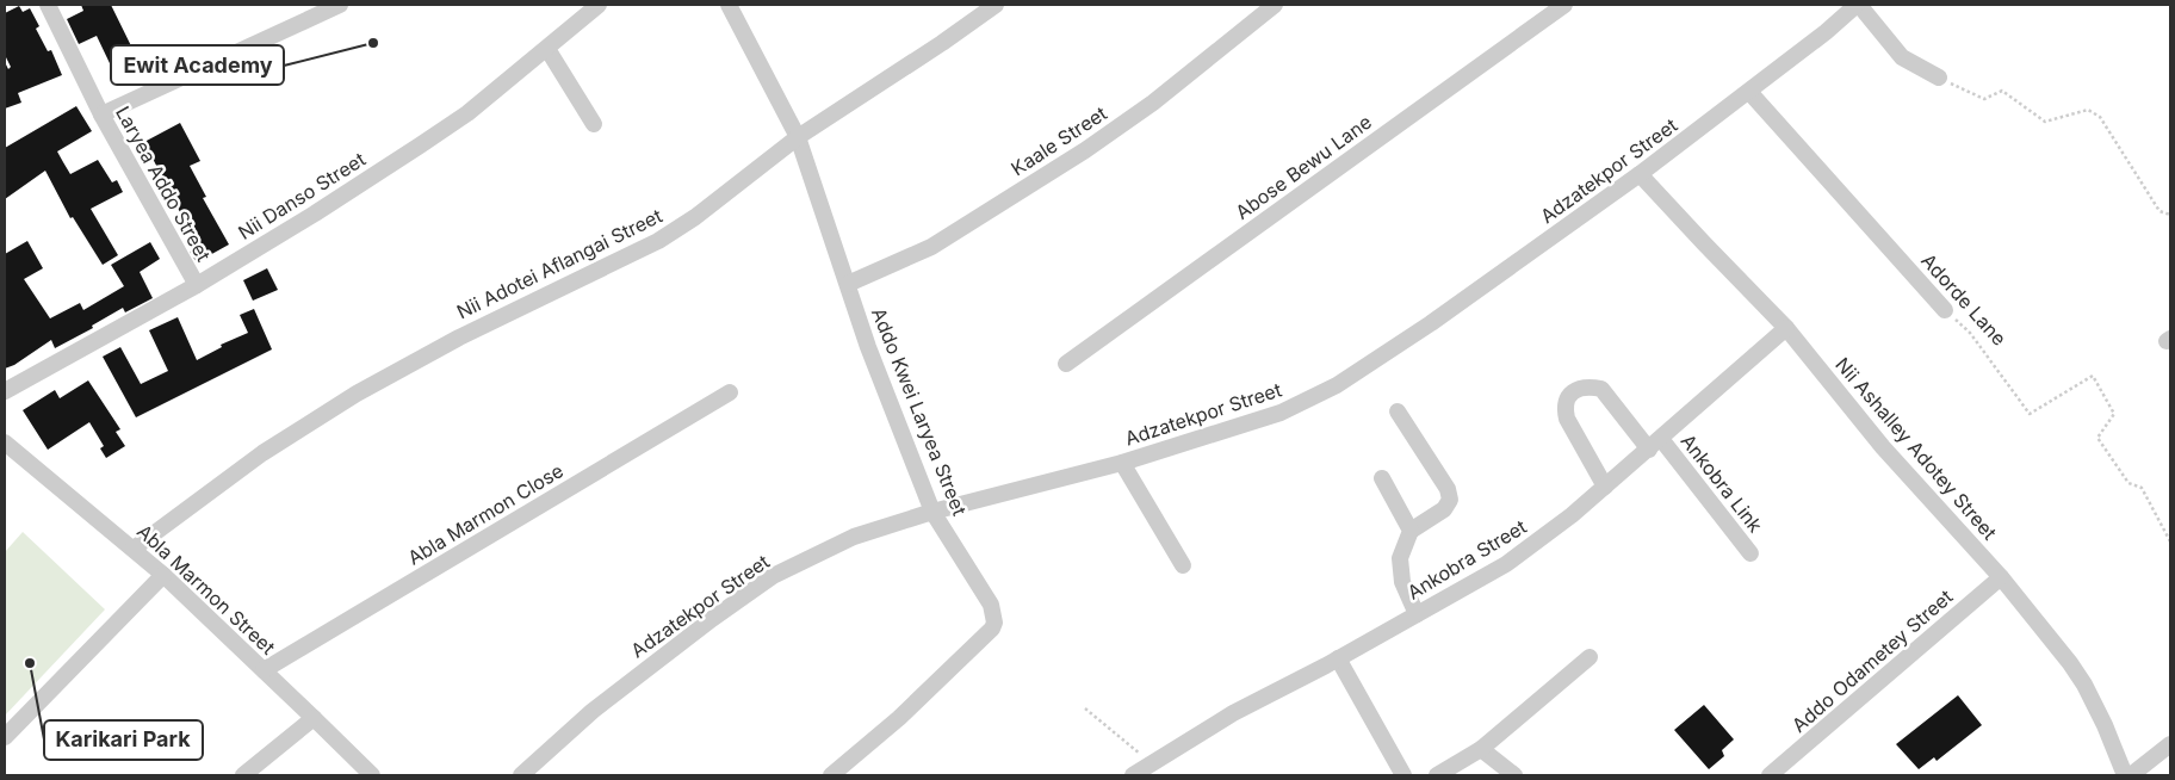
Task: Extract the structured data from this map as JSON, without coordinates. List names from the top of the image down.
{
  "streets": {
    "street": [
      "Kaale Street",
      "Abose Bewu Lane",
      "Adzatekpor Street",
      "Laryea Addo Street",
      "Nii Danso Street",
      "Nii Adotei Aflangai Street",
      "Adorde Lane",
      "Addo Kwei Laryea Street",
      "Nii Ashalley Adotey Street",
      "Ankobra Link",
      "Abla Marmon Close",
      "Ankobra Street",
      "Abla Marmon Street",
      "Addo Odametey Street"
    ]
  },
  "crossings": [
    ["Kaale Street", "Addo Kwei Laryea Street"],
    ["Adzatekpor Street", "Adorde Lane"],
    ["Adzatekpor Street", "Addo Kwei Laryea Street"],
    ["Adzatekpor Street", "Nii Ashalley Adotey Street"],
    ["Laryea Addo Street", "Nii Danso Street"],
    ["Nii Adotei Aflangai Street", "Addo Kwei Laryea Street"],
    ["Nii Adotei Aflangai Street", "Abla Marmon Street"],
    ["Nii Ashalley Adotey Street", "Ankobra Street"],
    ["Nii Ashalley Adotey Street", "Addo Odametey Street"],
    ["Ankobra Link", "Ankobra Street"],
    ["Abla Marmon Close", "Abla Marmon Street"]
  ],
  "places": ["Ewit Academy", "Karikari Park"]
}
